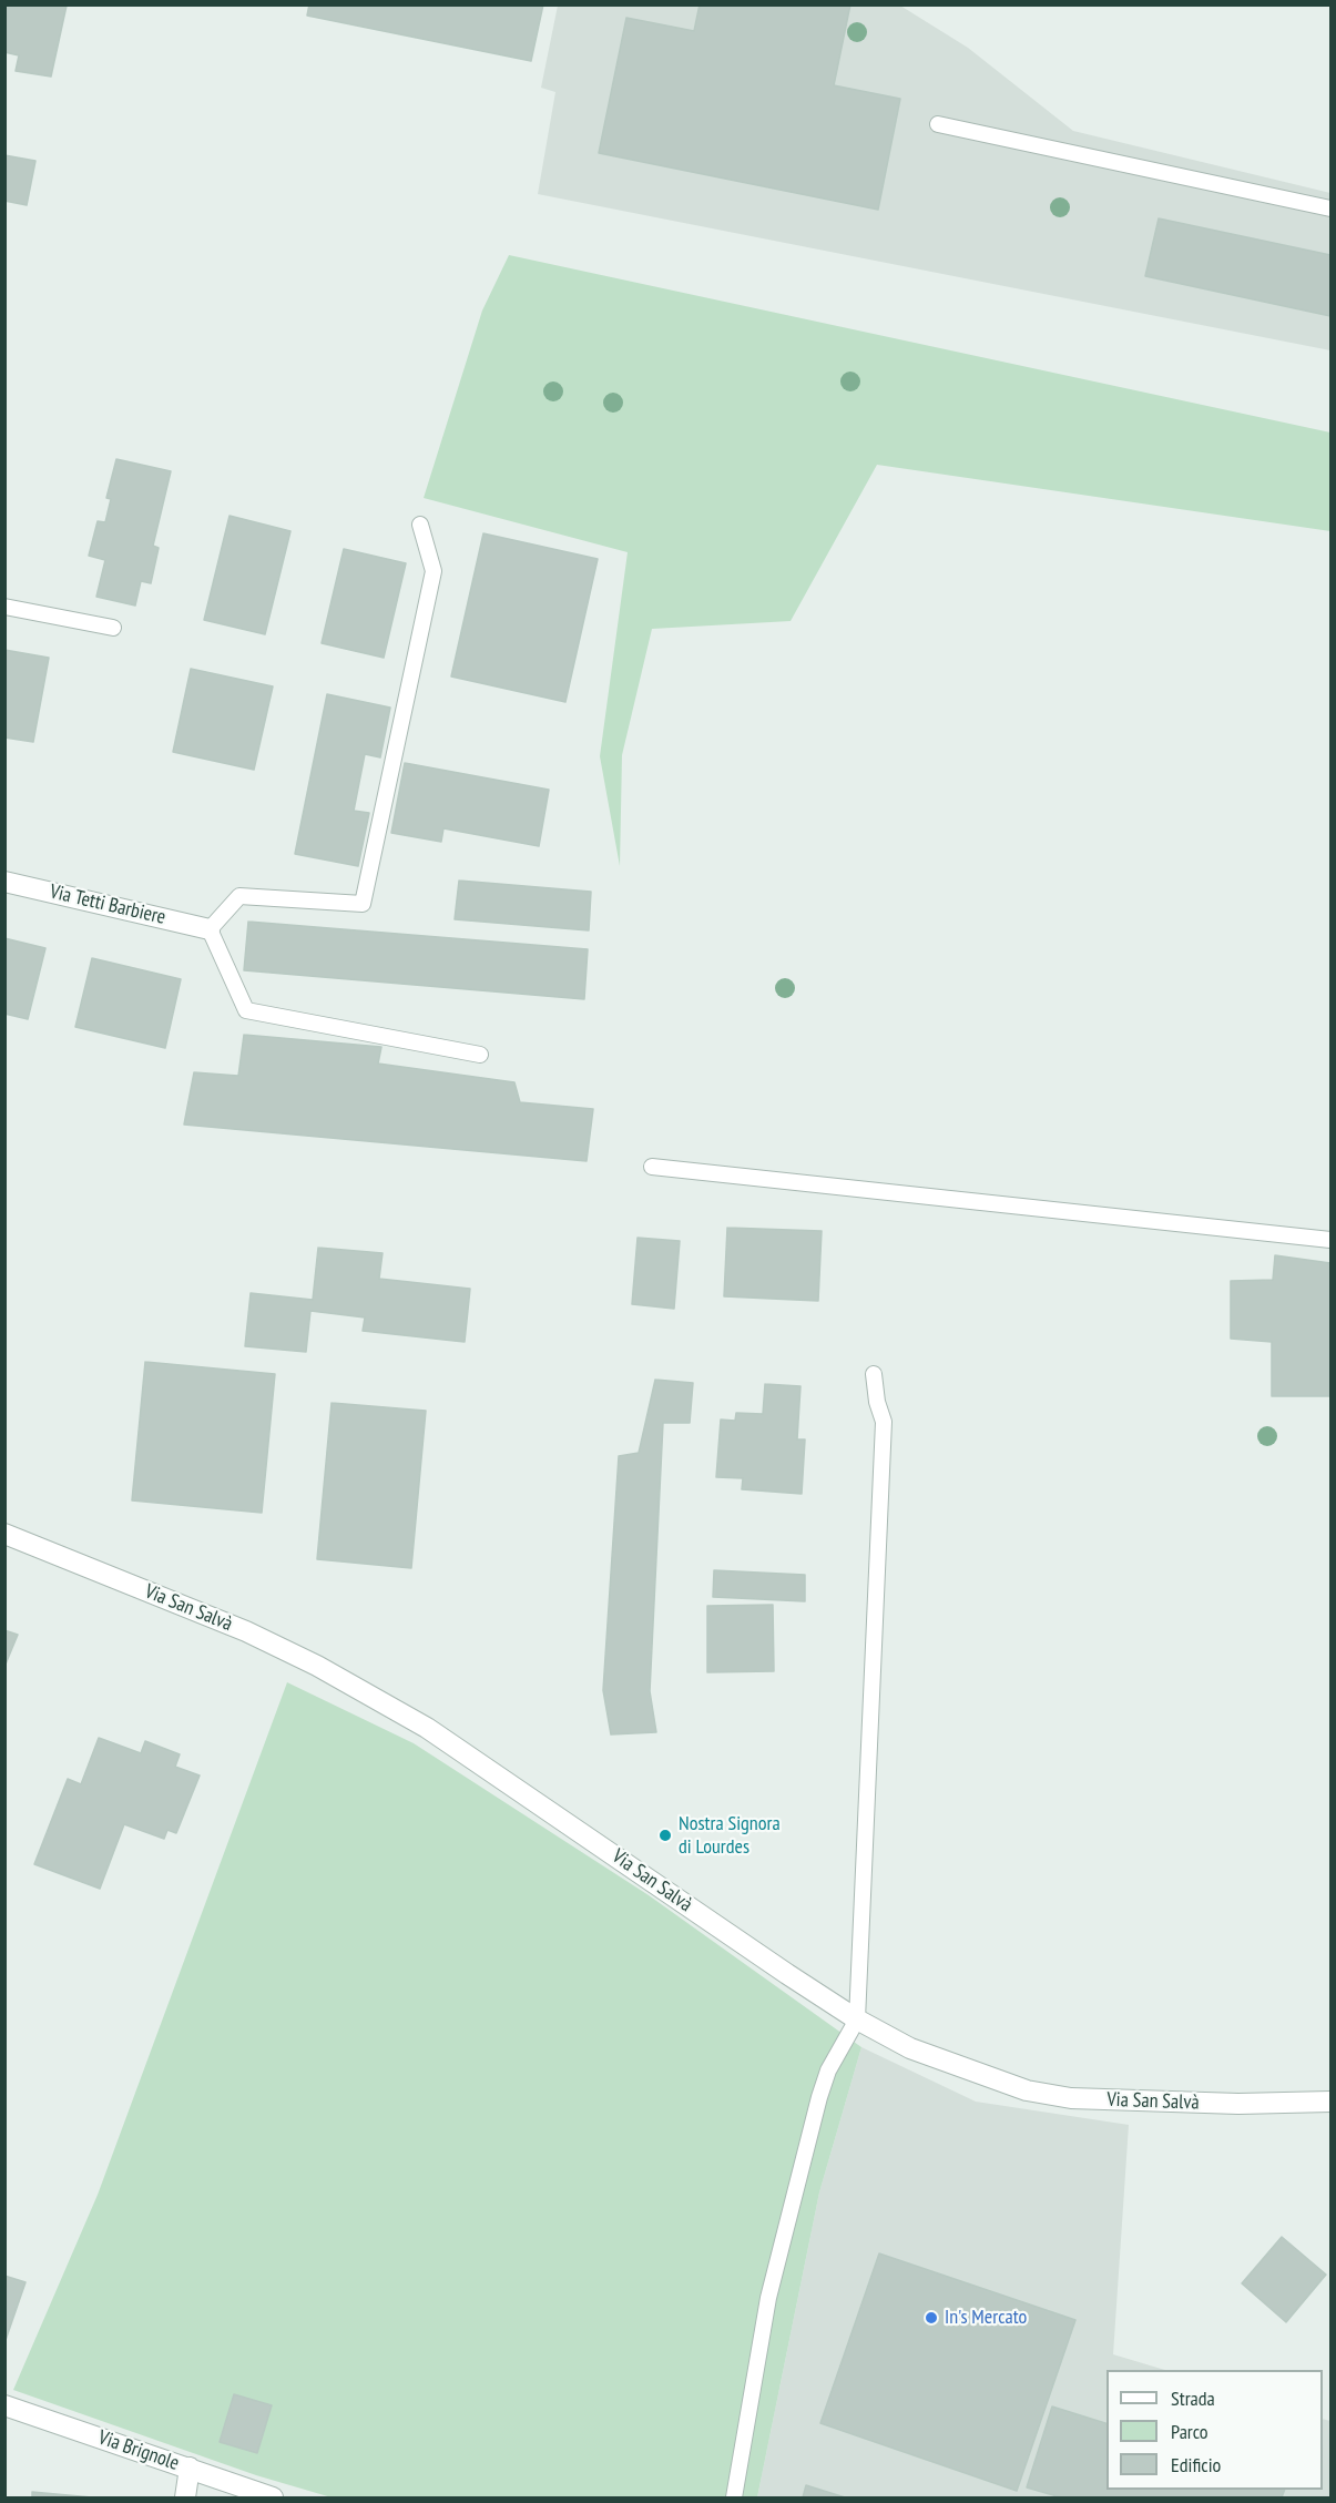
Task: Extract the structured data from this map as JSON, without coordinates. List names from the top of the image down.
{
  "streets": {
    "street": ["Via Tetti Barbiere", "Via San Salvà", "Via Brignole"]
  },
  "places": ["Nostra Signora di Lourdes", "In's Mercato"],
  "legend": ["Strada", "Parco", "Edificio"]
}
